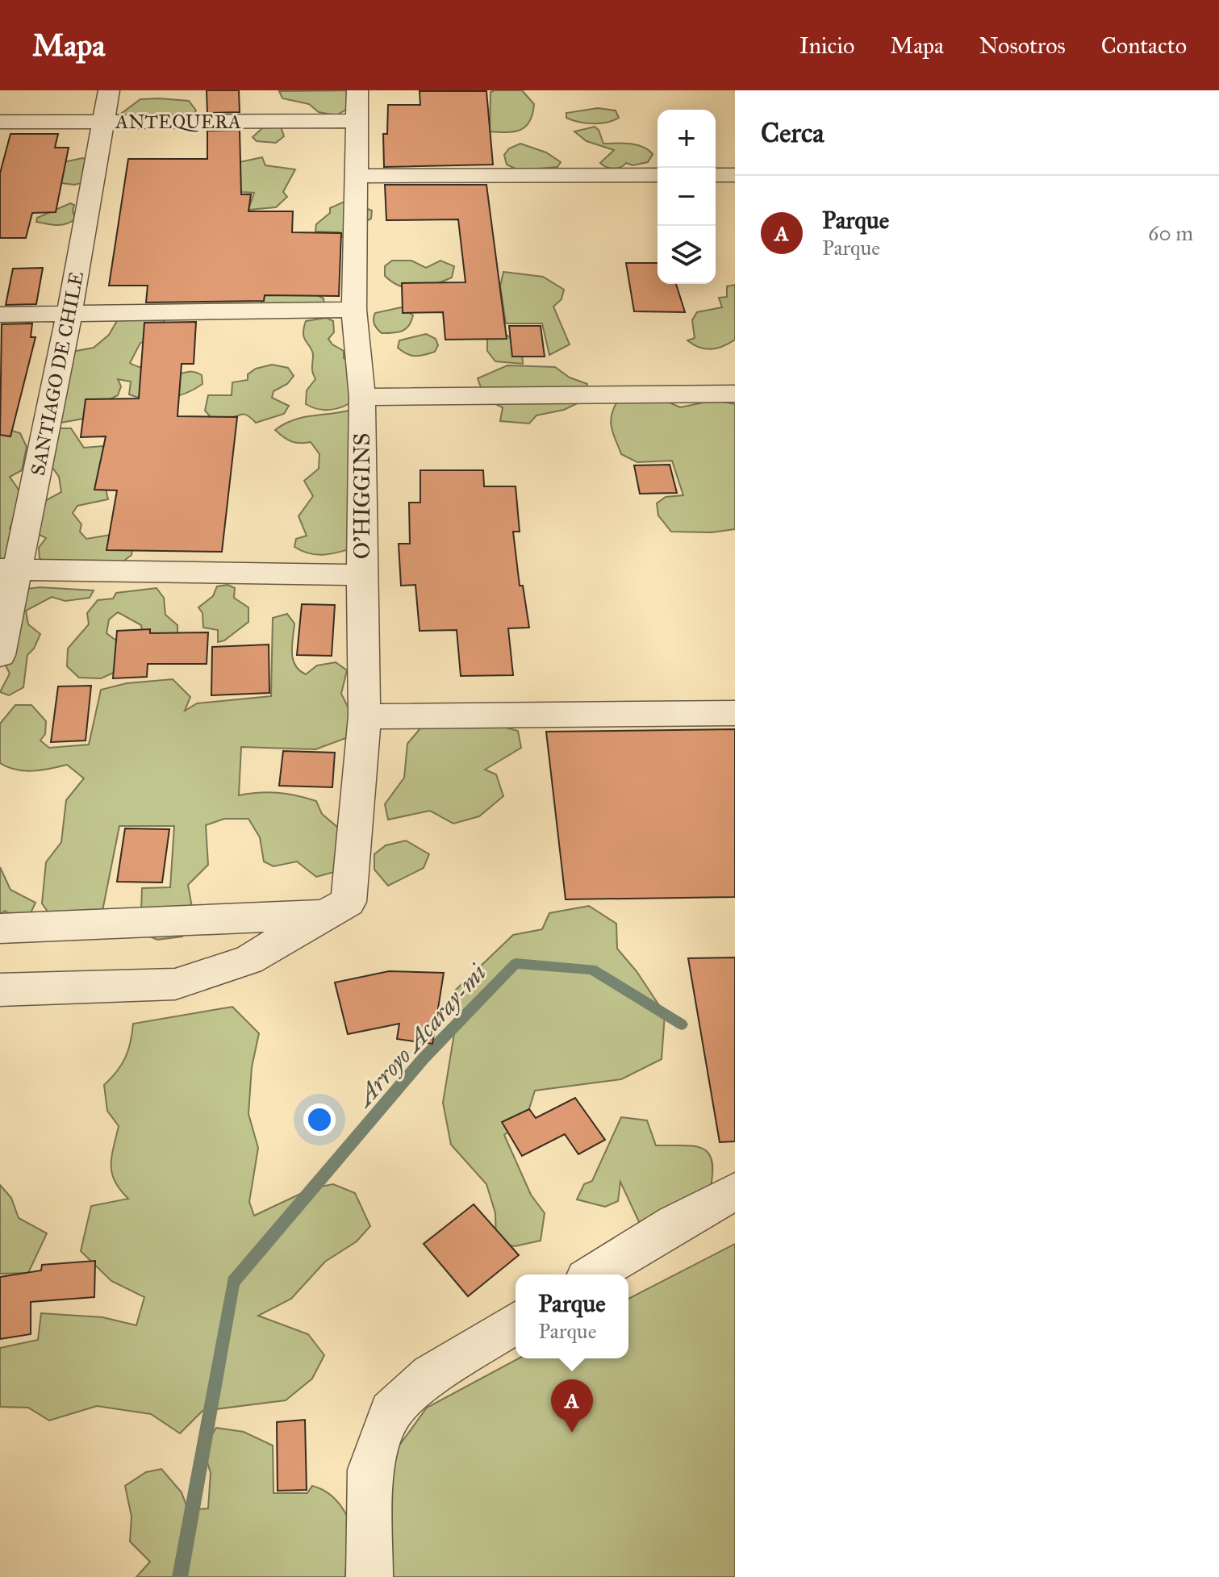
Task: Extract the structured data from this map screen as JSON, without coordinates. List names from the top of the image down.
{
  "streets": {
    "street": ["ANTEQUERA", "SANTIAGO DE CHILE", "O'HIGGINS"]
  },
  "crossings": [
    ["ANTEQUERA", "SANTIAGO DE CHILE"],
    ["ANTEQUERA", "O'HIGGINS"]
  ],
  "water": ["Arroyo Acaray-mi"],
  "page": {
    "header": "Mapa",
    "nav": [
      "Inicio",
      "Mapa",
      "Nosotros",
      "Contacto"
    ],
    "heading": "Cerca",
    "map_buttons": ["+", "−"],
    "list": [
      {
        "mark": "A",
        "name": "Parque",
        "note": "Parque",
        "value": "60 m"
      }
    ],
    "popup": ["Parque", "Parque"],
    "pins": "A"
  }
}
